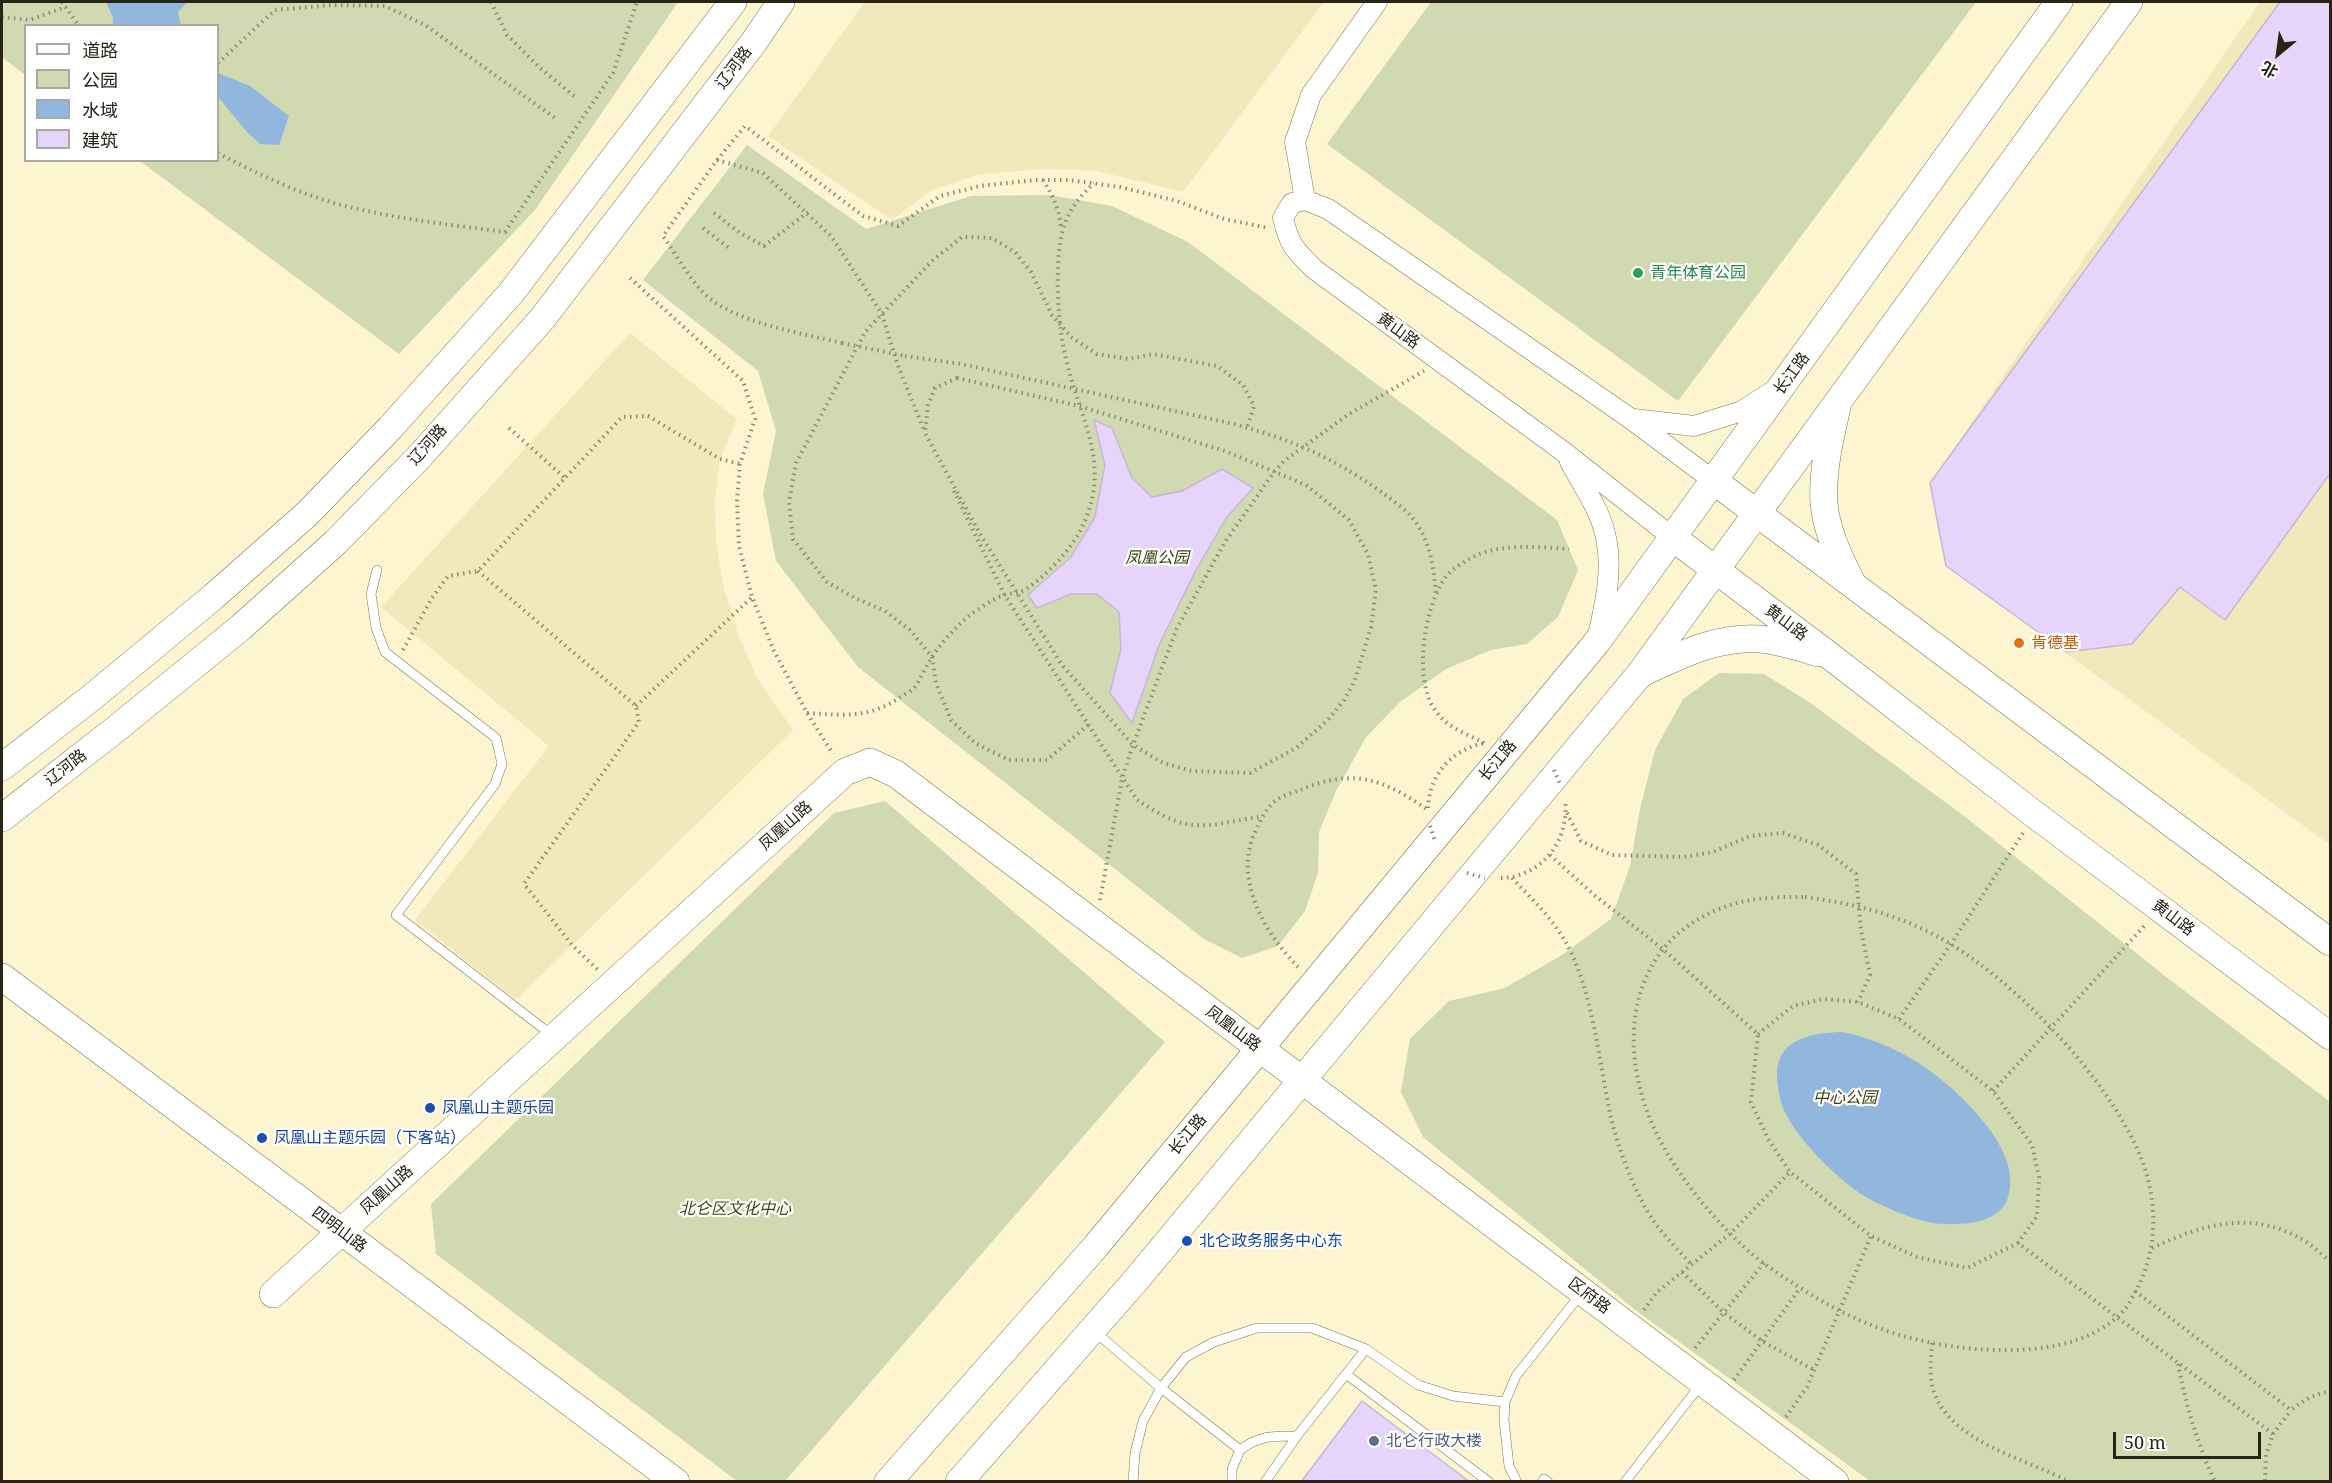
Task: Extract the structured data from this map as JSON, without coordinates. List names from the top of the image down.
{
  "streets": {
    "main road": [
      "辽河路",
      "黄山路",
      "长江路",
      "凤凰山路",
      "四明山路",
      "区府路"
    ]
  },
  "crossings": [
    ["黄山路", "长江路"],
    ["长江路", "凤凰山路"],
    ["凤凰山路", "四明山路"],
    ["凤凰山路", "区府路"]
  ],
  "parks": ["凤凰公园", "中心公园", "北仑区文化中心"],
  "places": [
    "青年体育公园",
    "肯德基",
    "凤凰山主题乐园",
    "凤凰山主题乐园（下客站）",
    "北仑政务服务中心东",
    "北仑行政大楼"
  ],
  "legend": [
    "道路",
    "公园",
    "水域",
    "建筑"
  ],
  "scale_bar": "50 m",
  "north": "bottom left"
}
